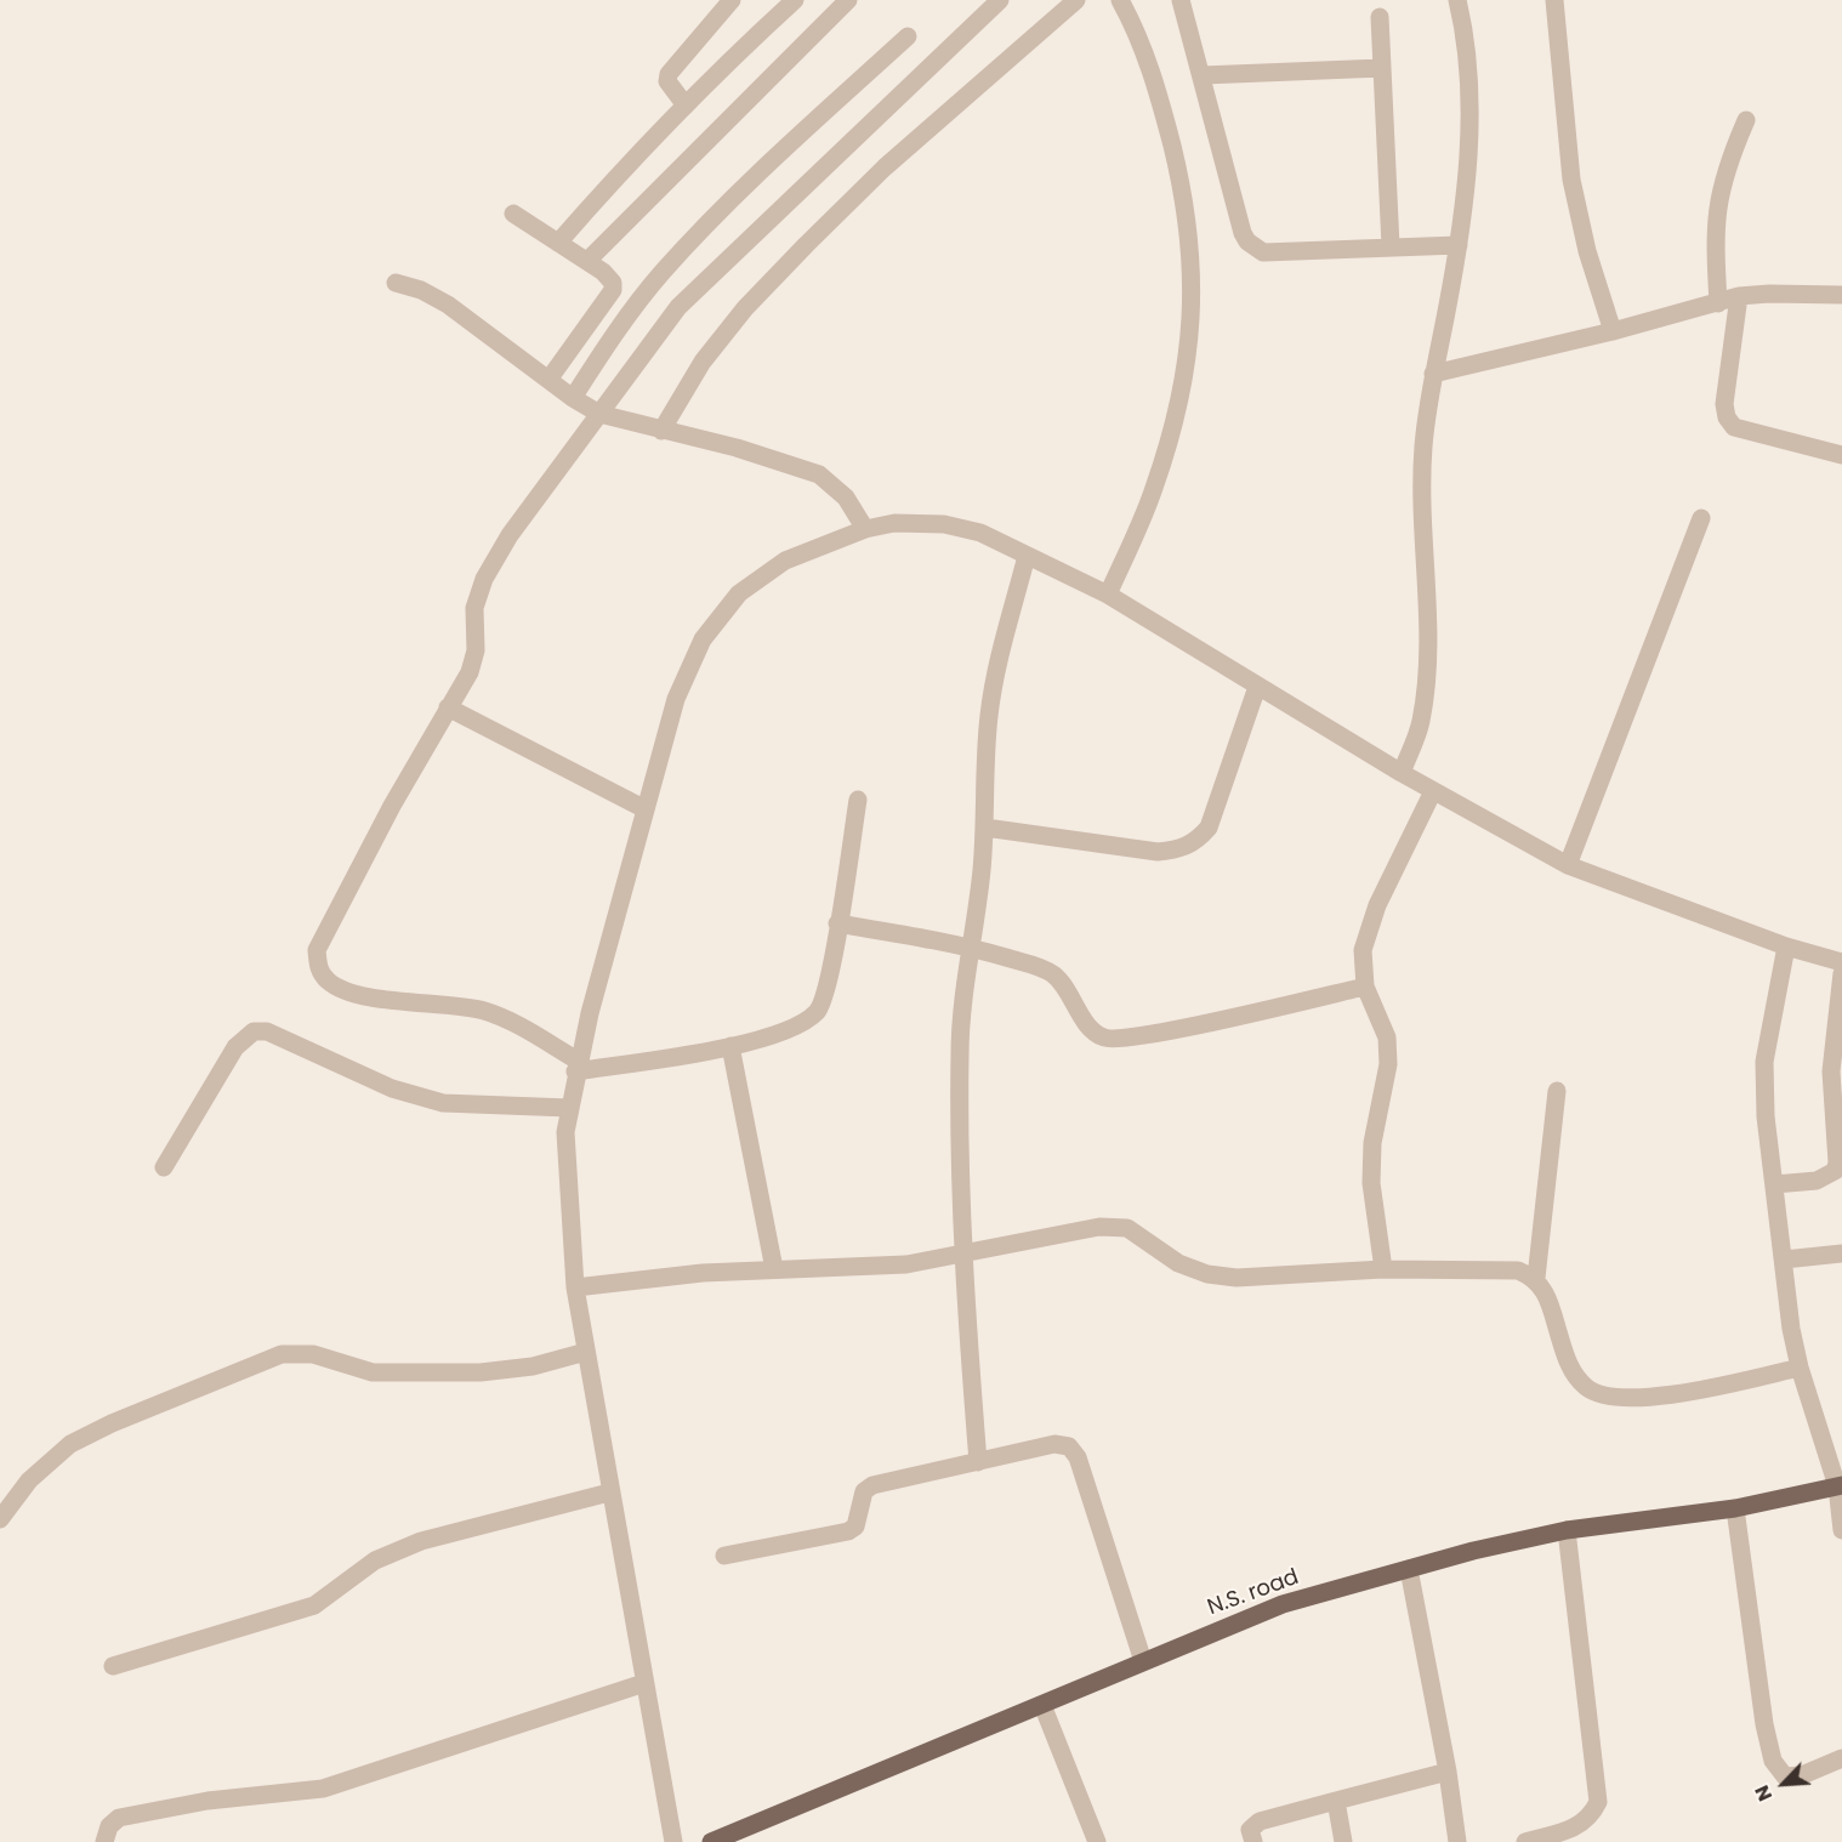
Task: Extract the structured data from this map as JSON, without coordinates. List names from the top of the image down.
{
  "streets": {
    "main road": ["N.S. road"]
  },
  "north": "bottom left"
}
